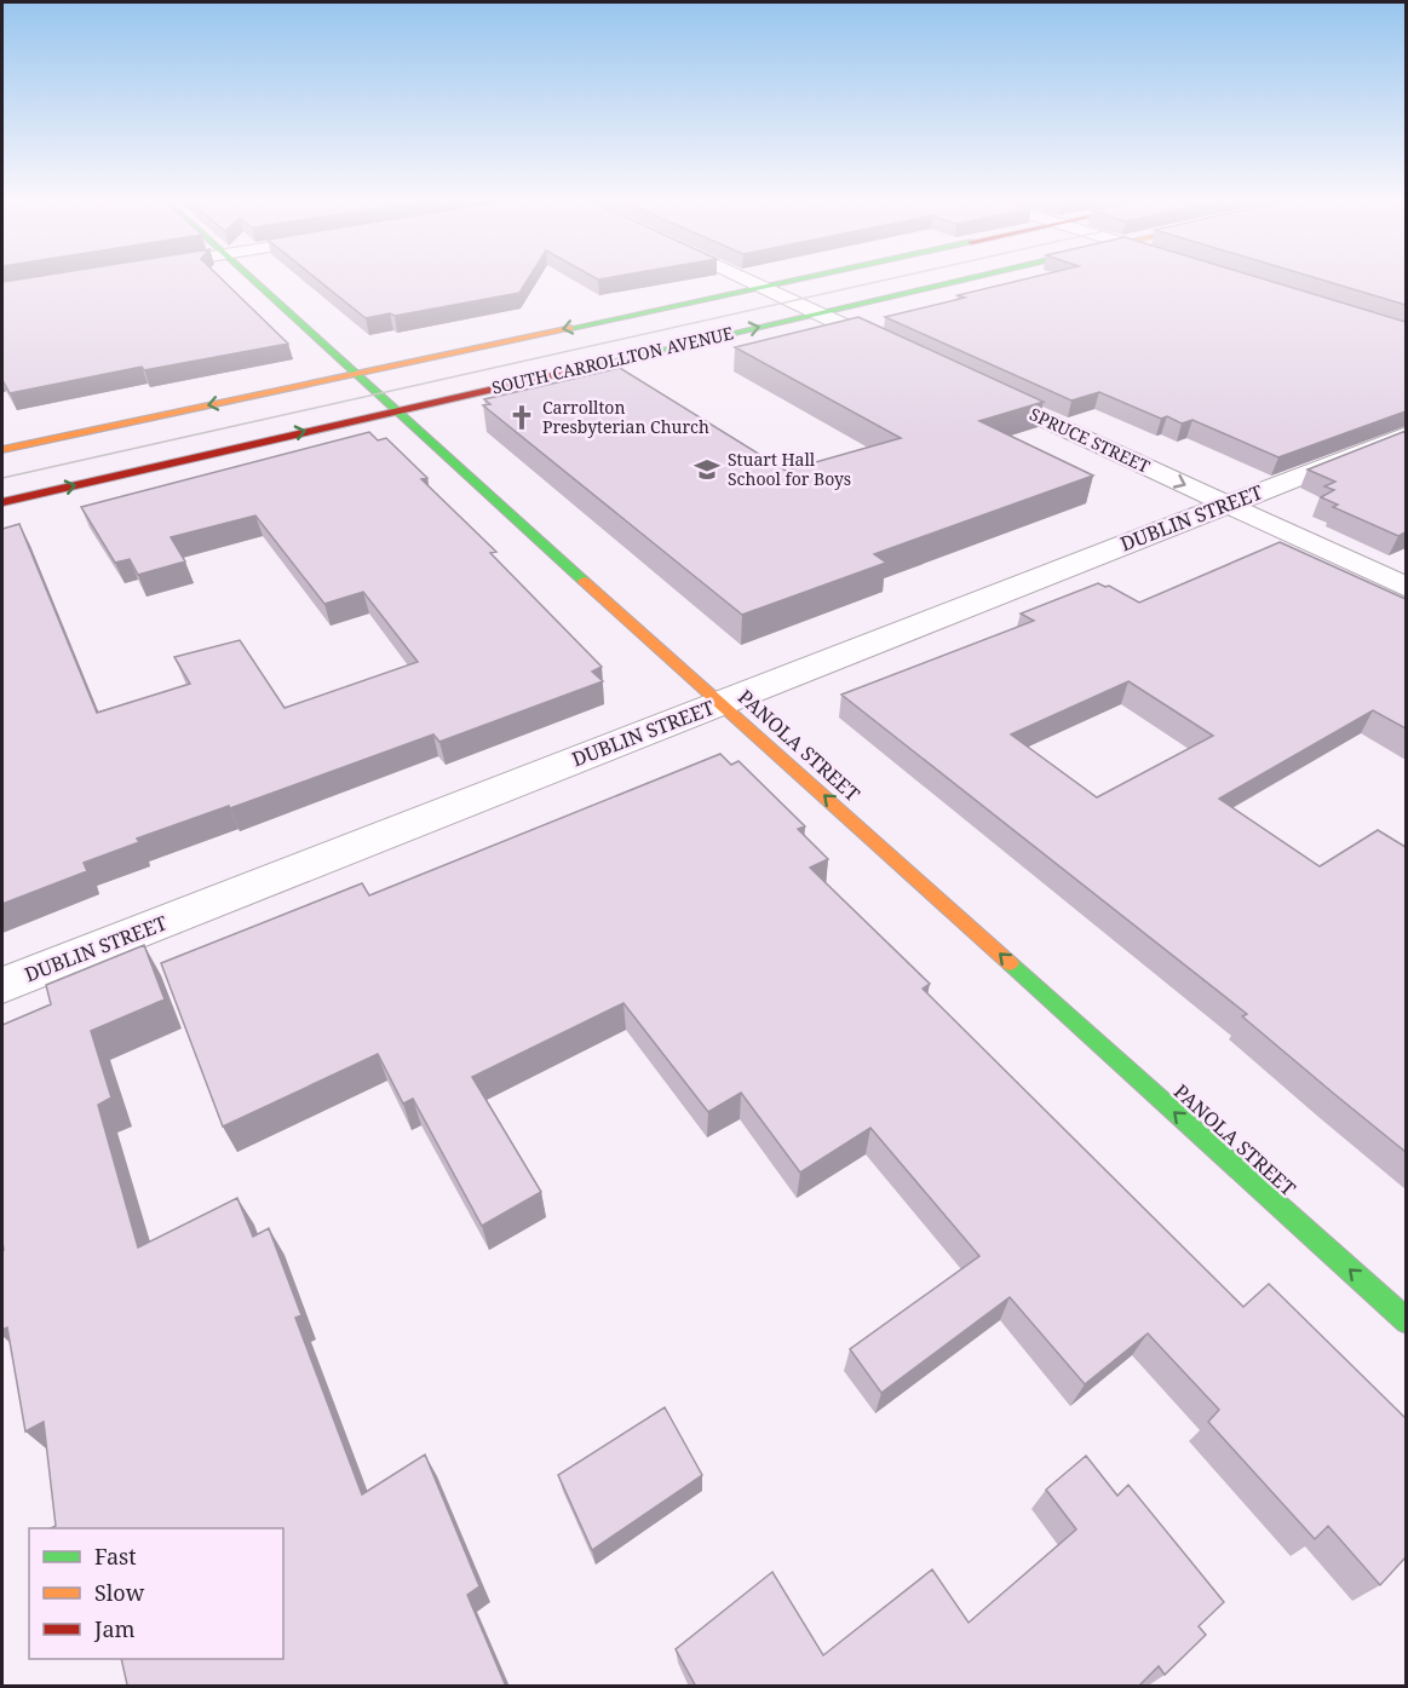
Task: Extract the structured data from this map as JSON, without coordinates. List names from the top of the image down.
{
  "streets": {
    "main road": ["SOUTH CARROLLTON AVENUE", "PANOLA STREET"],
    "street": ["SPRUCE STREET", "DUBLIN STREET"]
  },
  "crossings": [
    ["SOUTH CARROLLTON AVENUE", "PANOLA STREET"],
    ["SPRUCE STREET", "DUBLIN STREET"],
    ["DUBLIN STREET", "PANOLA STREET"]
  ],
  "one_way": ["SPRUCE STREET", "PANOLA STREET"],
  "places": {
    "church": ["Carrollton Presbyterian Church"],
    "school or university": ["Stuart Hall School for Boys"]
  },
  "legend": ["Fast", "Slow", "Jam"]
}
